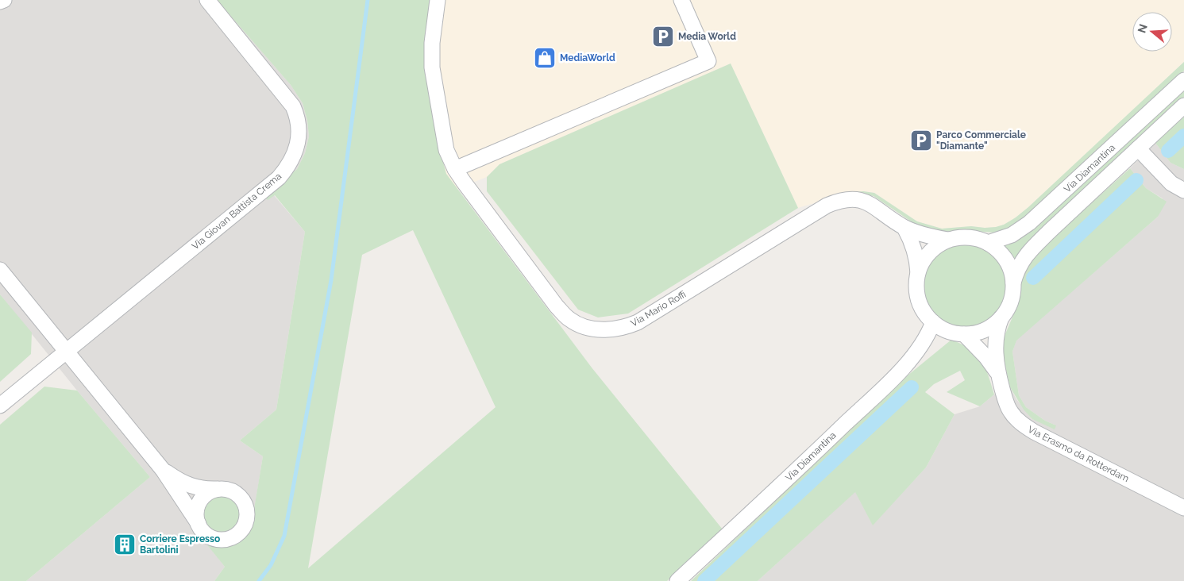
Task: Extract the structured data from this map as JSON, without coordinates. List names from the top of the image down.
{
  "streets": {
    "street": [
      "Via Diamantina",
      "Via Giovan Battista Crema",
      "Via Mario Roffi",
      "Via Erasmo da Rotterdam"
    ]
  },
  "crossings": [
    ["Via Diamantina", "Via Mario Roffi"],
    ["Via Diamantina", "Via Erasmo da Rotterdam"],
    ["Via Mario Roffi", "Via Erasmo da Rotterdam"]
  ],
  "places": {
    "parking": ["Media World", "Parco Commerciale \"Diamante\""],
    "shop": ["MediaWorld"],
    "building": ["Corriere Espresso Bartolini"]
  },
  "north": "left"
}
